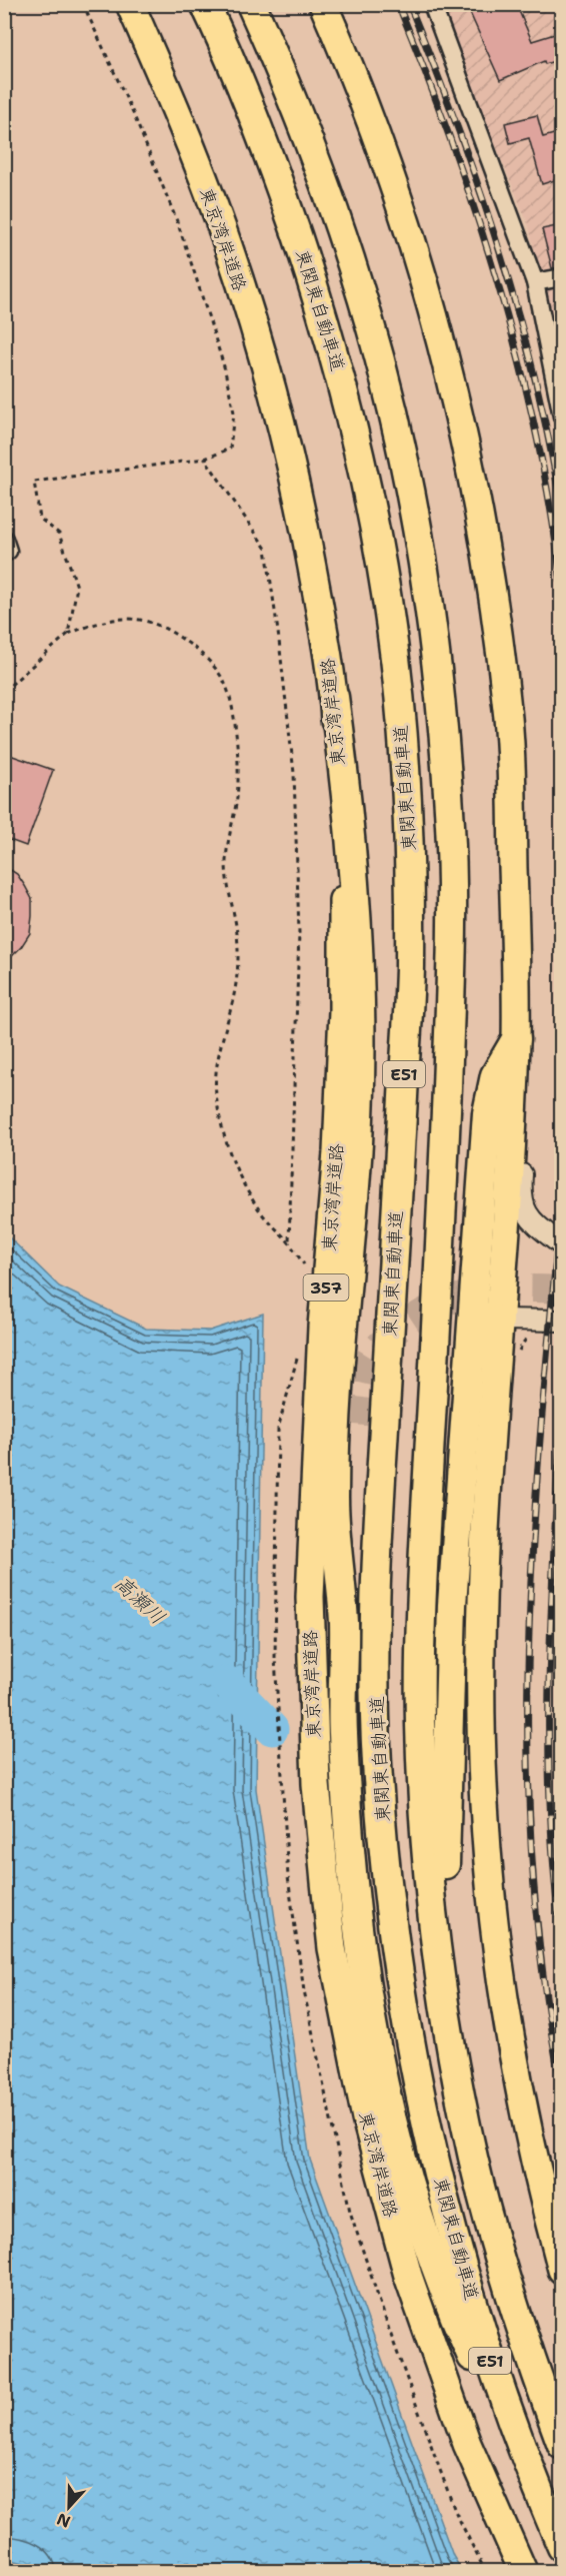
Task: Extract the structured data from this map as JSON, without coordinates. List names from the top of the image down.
{
  "streets": {
    "highway": [
      "東京湾岸道路",
      "東関東自動車道",
      "E51",
      "357"
    ]
  },
  "water": ["高瀬川"],
  "north": "bottom"
}
